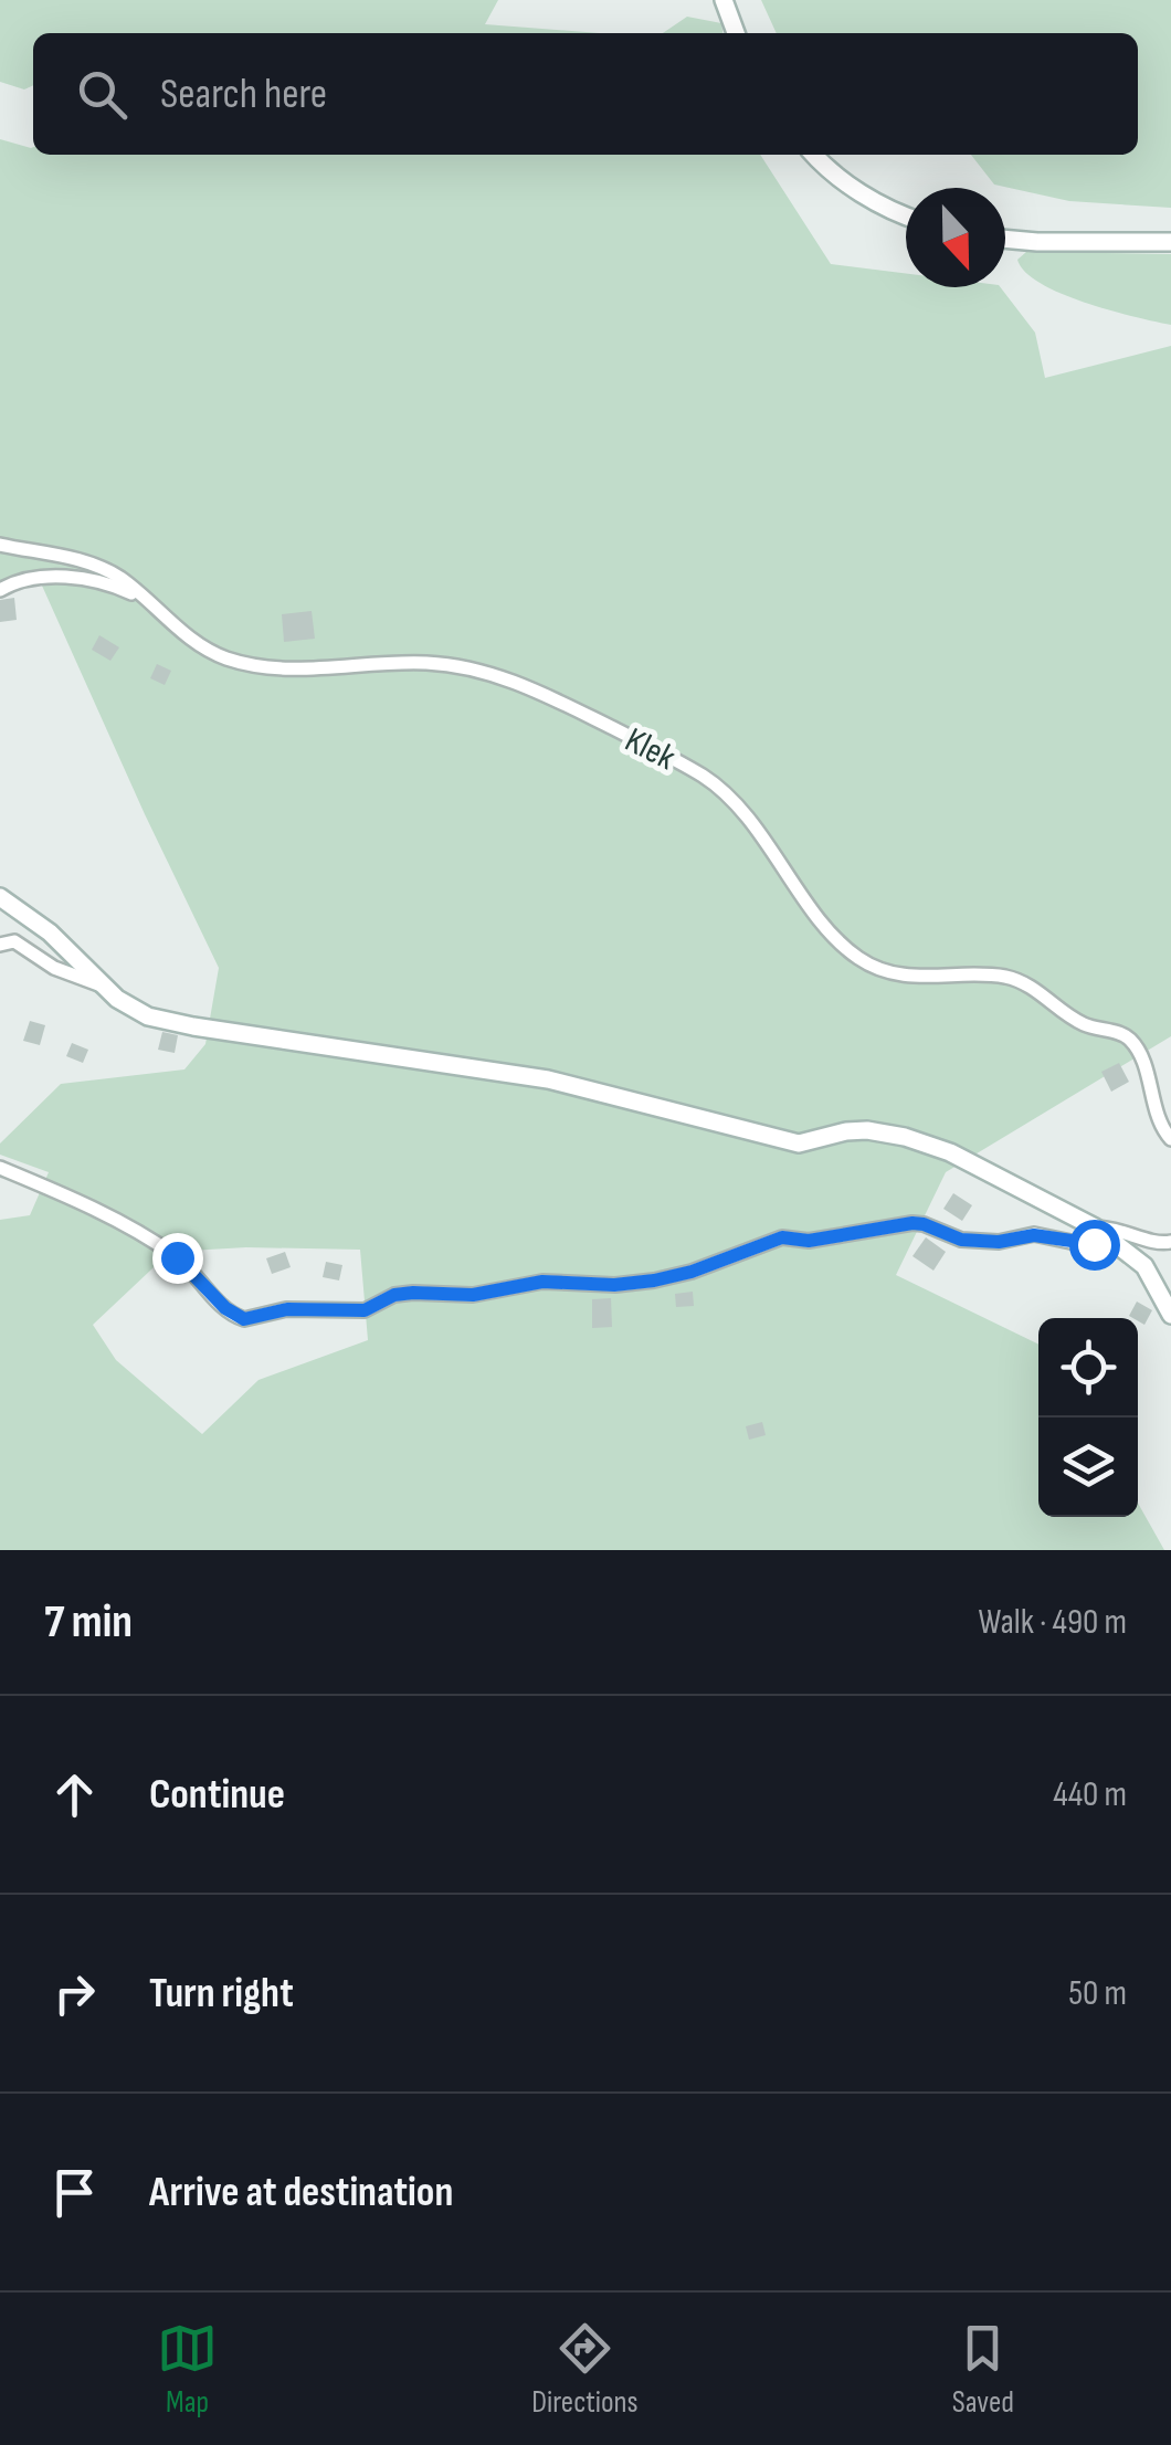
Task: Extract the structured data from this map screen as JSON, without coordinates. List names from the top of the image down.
{
  "streets": {
    "street": ["Klek"]
  },
  "north": "bottom",
  "page": {
    "search": "Search here",
    "heading": ["7 min", "Walk · 490 m"],
    "list": [
      ["Continue", "440 m"],
      ["Turn right", "50 m"],
      "Arrive at destination"
    ],
    "nav": ["Map", "Directions", "Saved"]
  }
}
